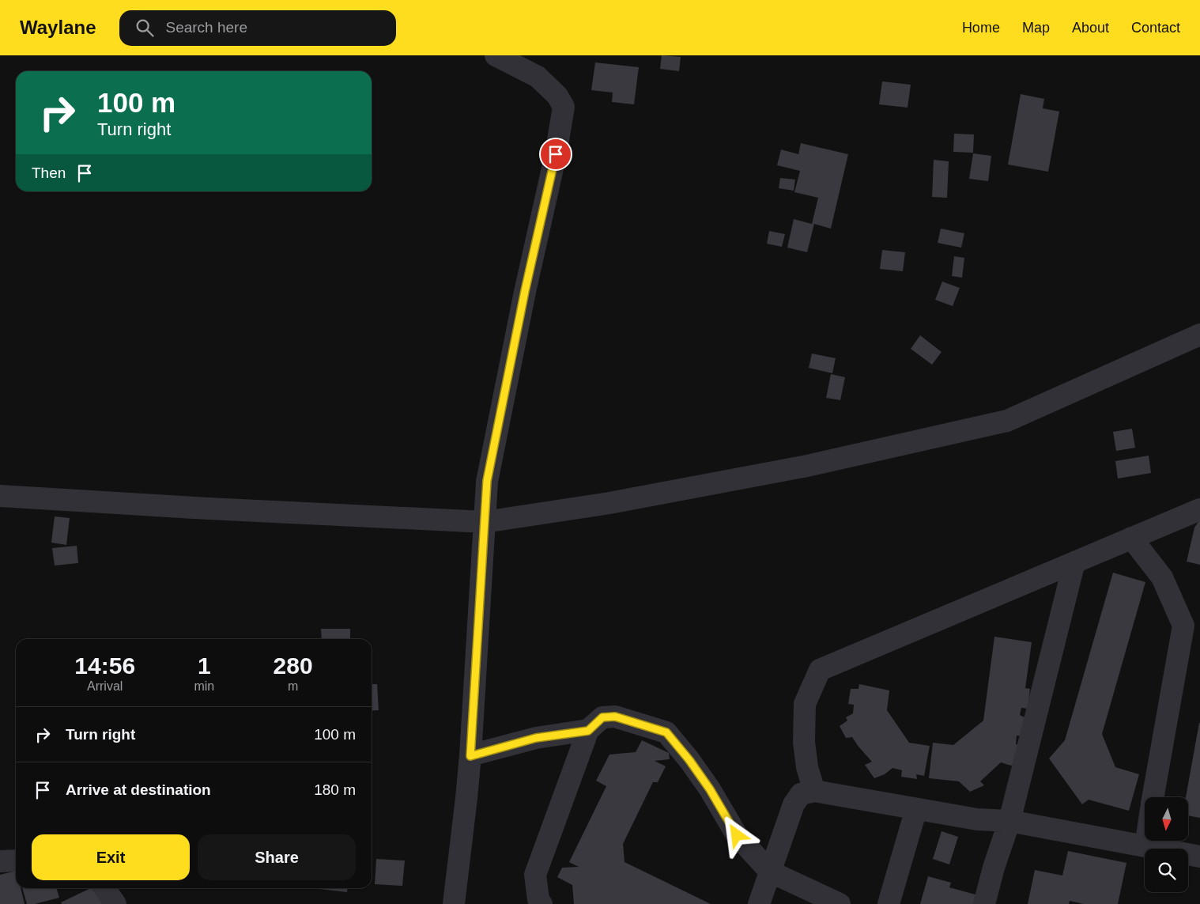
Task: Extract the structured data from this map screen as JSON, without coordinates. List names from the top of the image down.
{
  "north": "bottom",
  "page": {
    "header": "Waylane",
    "search": "Search here",
    "nav": [
      "Home",
      "Map",
      "About",
      "Contact"
    ],
    "turn": ["100 m", "Turn right"],
    "then": "Then",
    "eta": [
      "14:56",
      "Arrival",
      "1",
      "min",
      "280",
      "m"
    ],
    "list": [
      {
        "name": "Turn right",
        "value": "100 m"
      },
      {
        "name": "Arrive at destination",
        "value": "180 m"
      }
    ],
    "buttons": ["Exit", "Share"]
  }
}
